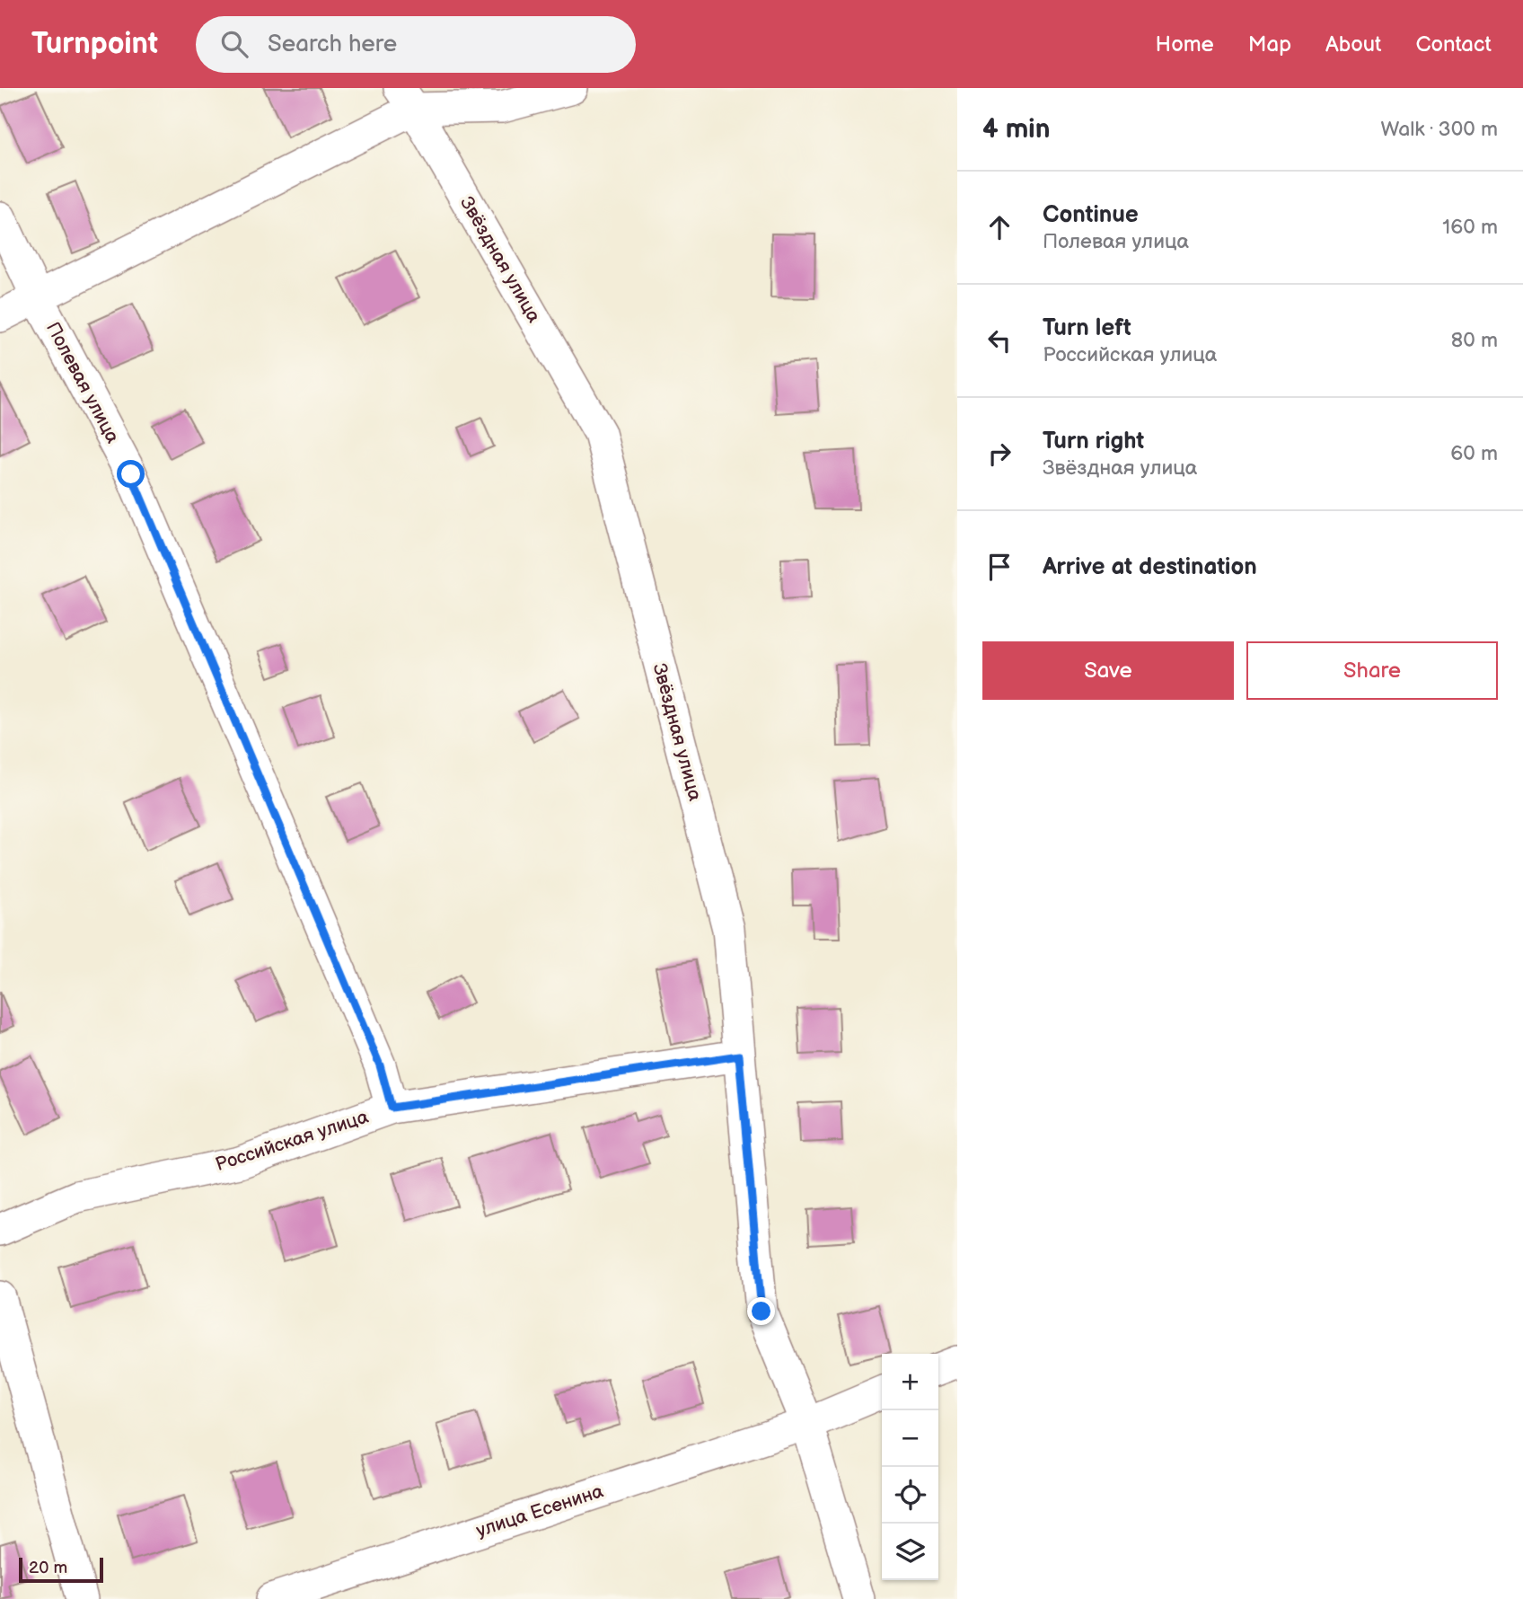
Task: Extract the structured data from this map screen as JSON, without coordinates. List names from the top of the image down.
{
  "streets": {
    "street": [
      "Звёздная улица",
      "Полевая улица",
      "Российская улица",
      "улица Есенина"
    ]
  },
  "crossings": [
    ["Звёздная улица", "Российская улица"],
    ["Звёздная улица", "улица Есенина"],
    ["Полевая улица", "Российская улица"]
  ],
  "scale_bar": "20 m",
  "page": {
    "header": "Turnpoint",
    "search": "Search here",
    "nav": [
      "Home",
      "Map",
      "About",
      "Contact"
    ],
    "heading": ["4 min", "Walk · 300 m"],
    "list": [
      ["Continue", "Полевая улица", "160 m"],
      ["Turn left", "Российская улица", "80 m"],
      ["Turn right", "Звёздная улица", "60 m"],
      "Arrive at destination"
    ],
    "buttons": ["Save", "Share"],
    "map_buttons": ["+", "−"],
    "scale": "20 m"
  }
}
